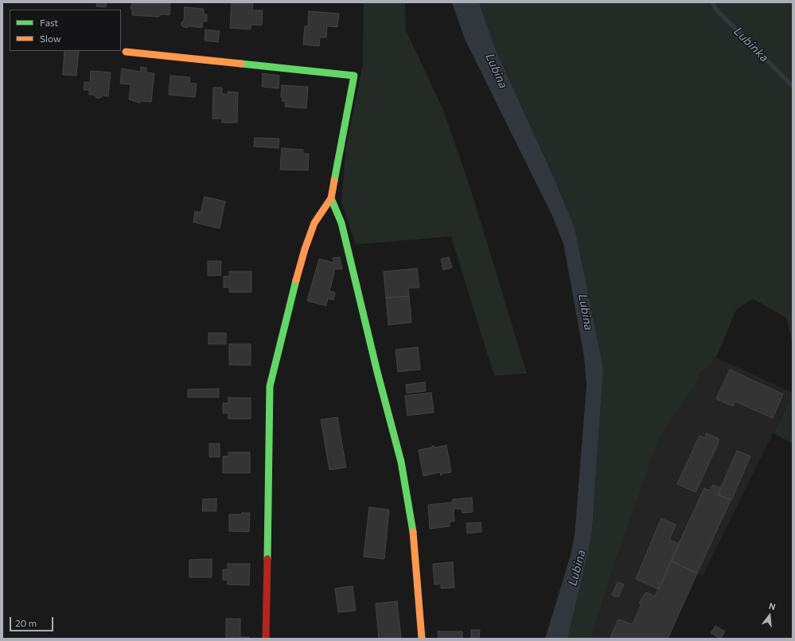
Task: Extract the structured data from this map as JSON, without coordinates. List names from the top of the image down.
{
  "water": ["Lubinka", "Lubina"],
  "legend": ["Fast", "Slow"],
  "scale_bar": "20 m",
  "north": "top"
}
